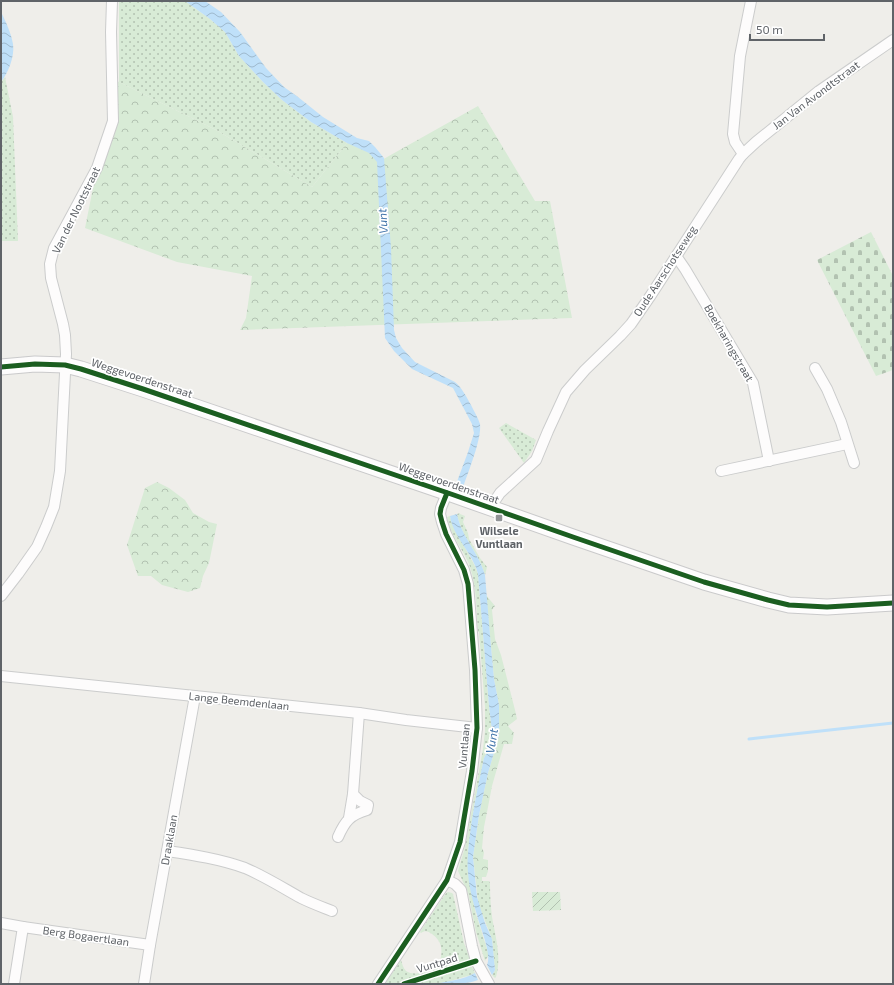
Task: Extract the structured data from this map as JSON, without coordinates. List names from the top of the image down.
{
  "streets": {
    "street": [
      "Jan Van Avondtstraat",
      "Van der Nootstraat",
      "Oude Aarschotseweg",
      "Boekharingstraat",
      "Weggevoerdenstraat",
      "Lange Beemdenlaan",
      "Vuntlaan",
      "Draaklaan",
      "Berg Bogaertlaan"
    ],
    "cycle path": ["Vuntpad"]
  },
  "crossings": [
    ["Jan Van Avondtstraat", "Oude Aarschotseweg"],
    ["Van der Nootstraat", "Weggevoerdenstraat"],
    ["Oude Aarschotseweg", "Boekharingstraat"],
    ["Oude Aarschotseweg", "Weggevoerdenstraat"],
    ["Weggevoerdenstraat", "Vuntlaan"],
    ["Lange Beemdenlaan", "Vuntlaan"],
    ["Lange Beemdenlaan", "Draaklaan"],
    ["Draaklaan", "Berg Bogaertlaan"]
  ],
  "water": ["Vunt"],
  "places": {
    "transit": ["Wilsele Vuntlaan"]
  },
  "scale_bar": "50 m"
}
